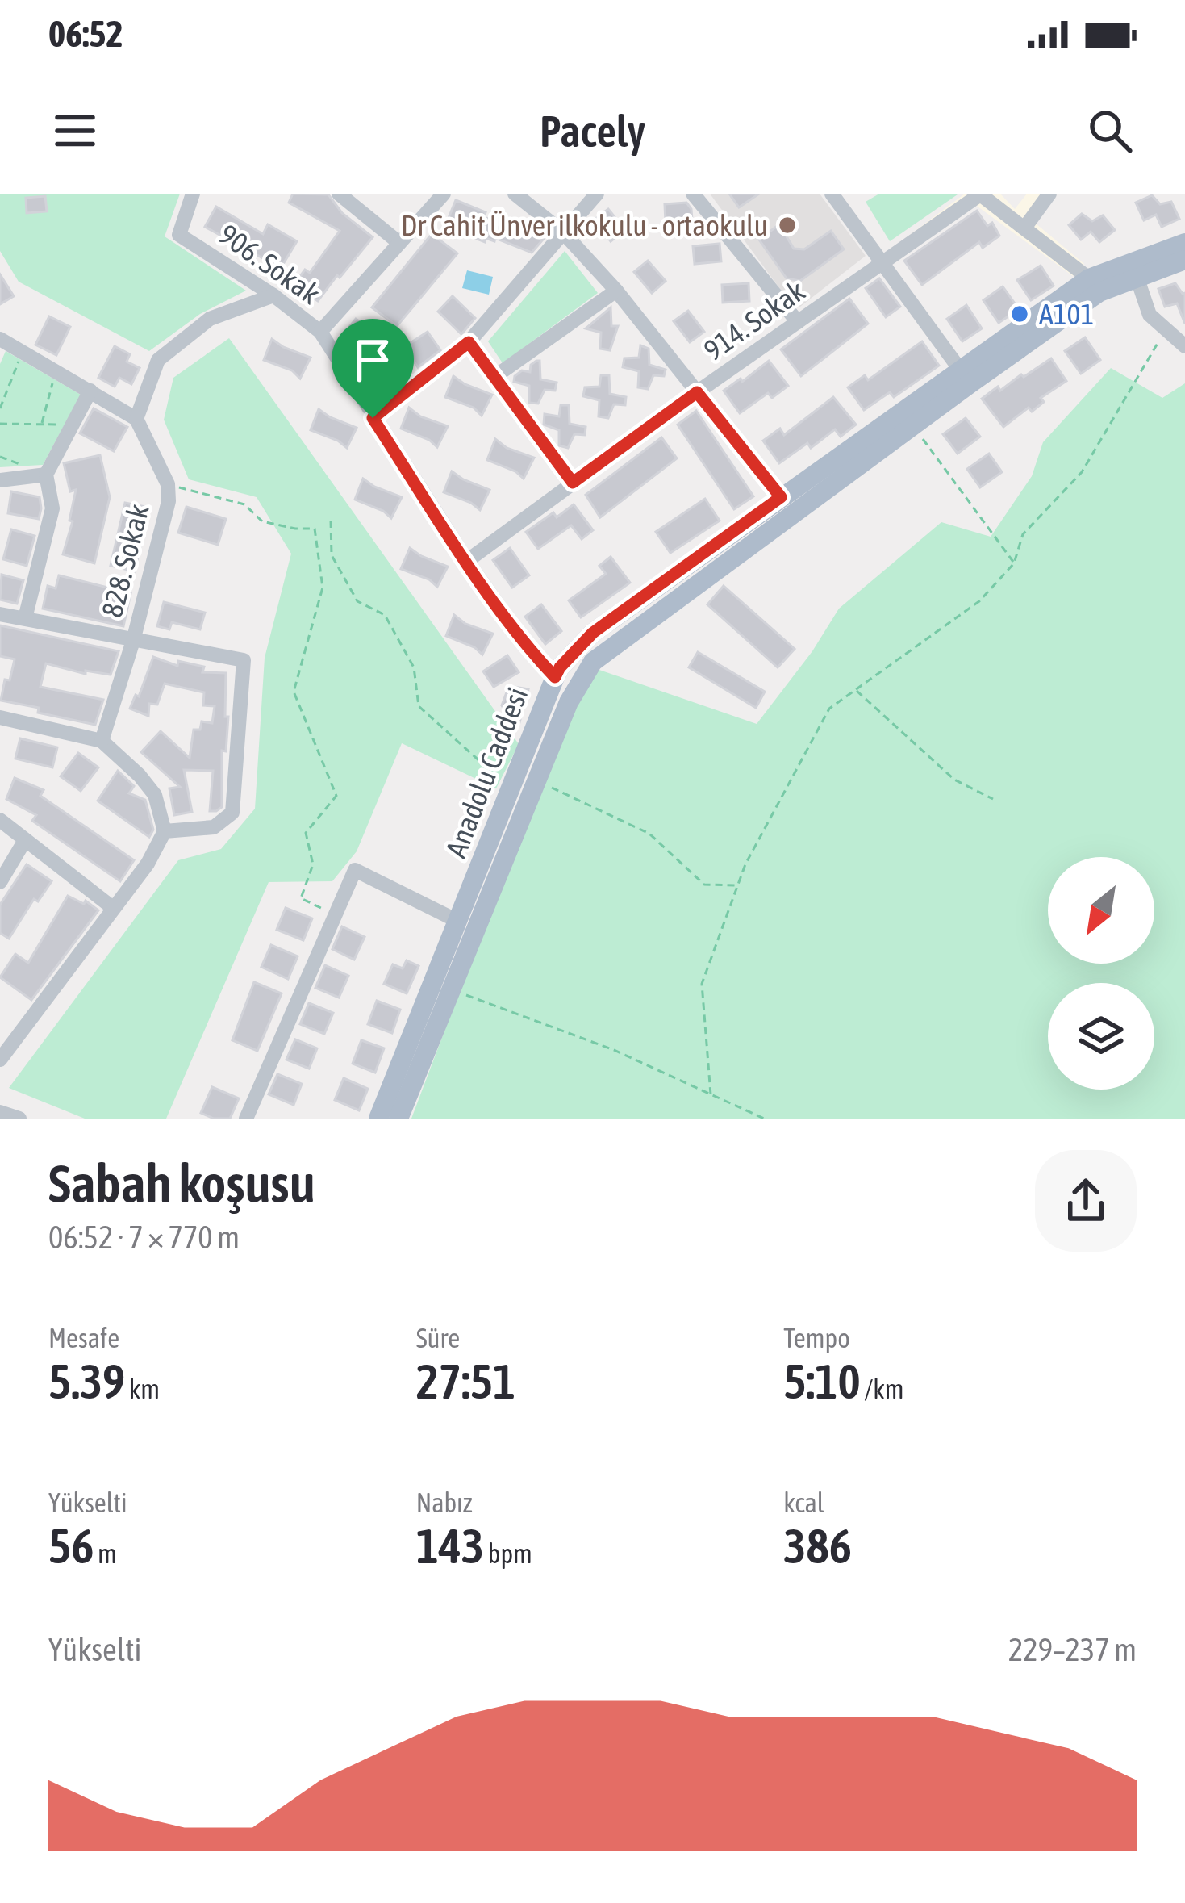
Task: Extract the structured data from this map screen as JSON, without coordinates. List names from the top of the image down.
{
  "streets": {
    "main road": ["Anadolu Caddesi"],
    "street": ["906. Sokak", "914. Sokak", "828. Sokak"]
  },
  "crossings": [
    ["906. Sokak", "914. Sokak"],
    ["906. Sokak", "Anadolu Caddesi"]
  ],
  "places": ["Dr Cahit Ünver ilkokulu - ortaokulu", "A101"],
  "north": "bottom left",
  "page": {
    "status": "06:52",
    "header": "Pacely",
    "heading": ["Sabah koşusu", "06:52 · 7 × 770 m"],
    "stats": [
      ["Mesafe", "5.39 km"],
      ["Süre", "27:51"],
      ["Tempo", "5:10 /km"],
      ["Yükselti", "56 m"],
      ["Nabız", "143 bpm"],
      ["kcal", "386"]
    ],
    "chart": ["Yükselti", "229–237 m"]
  }
}
